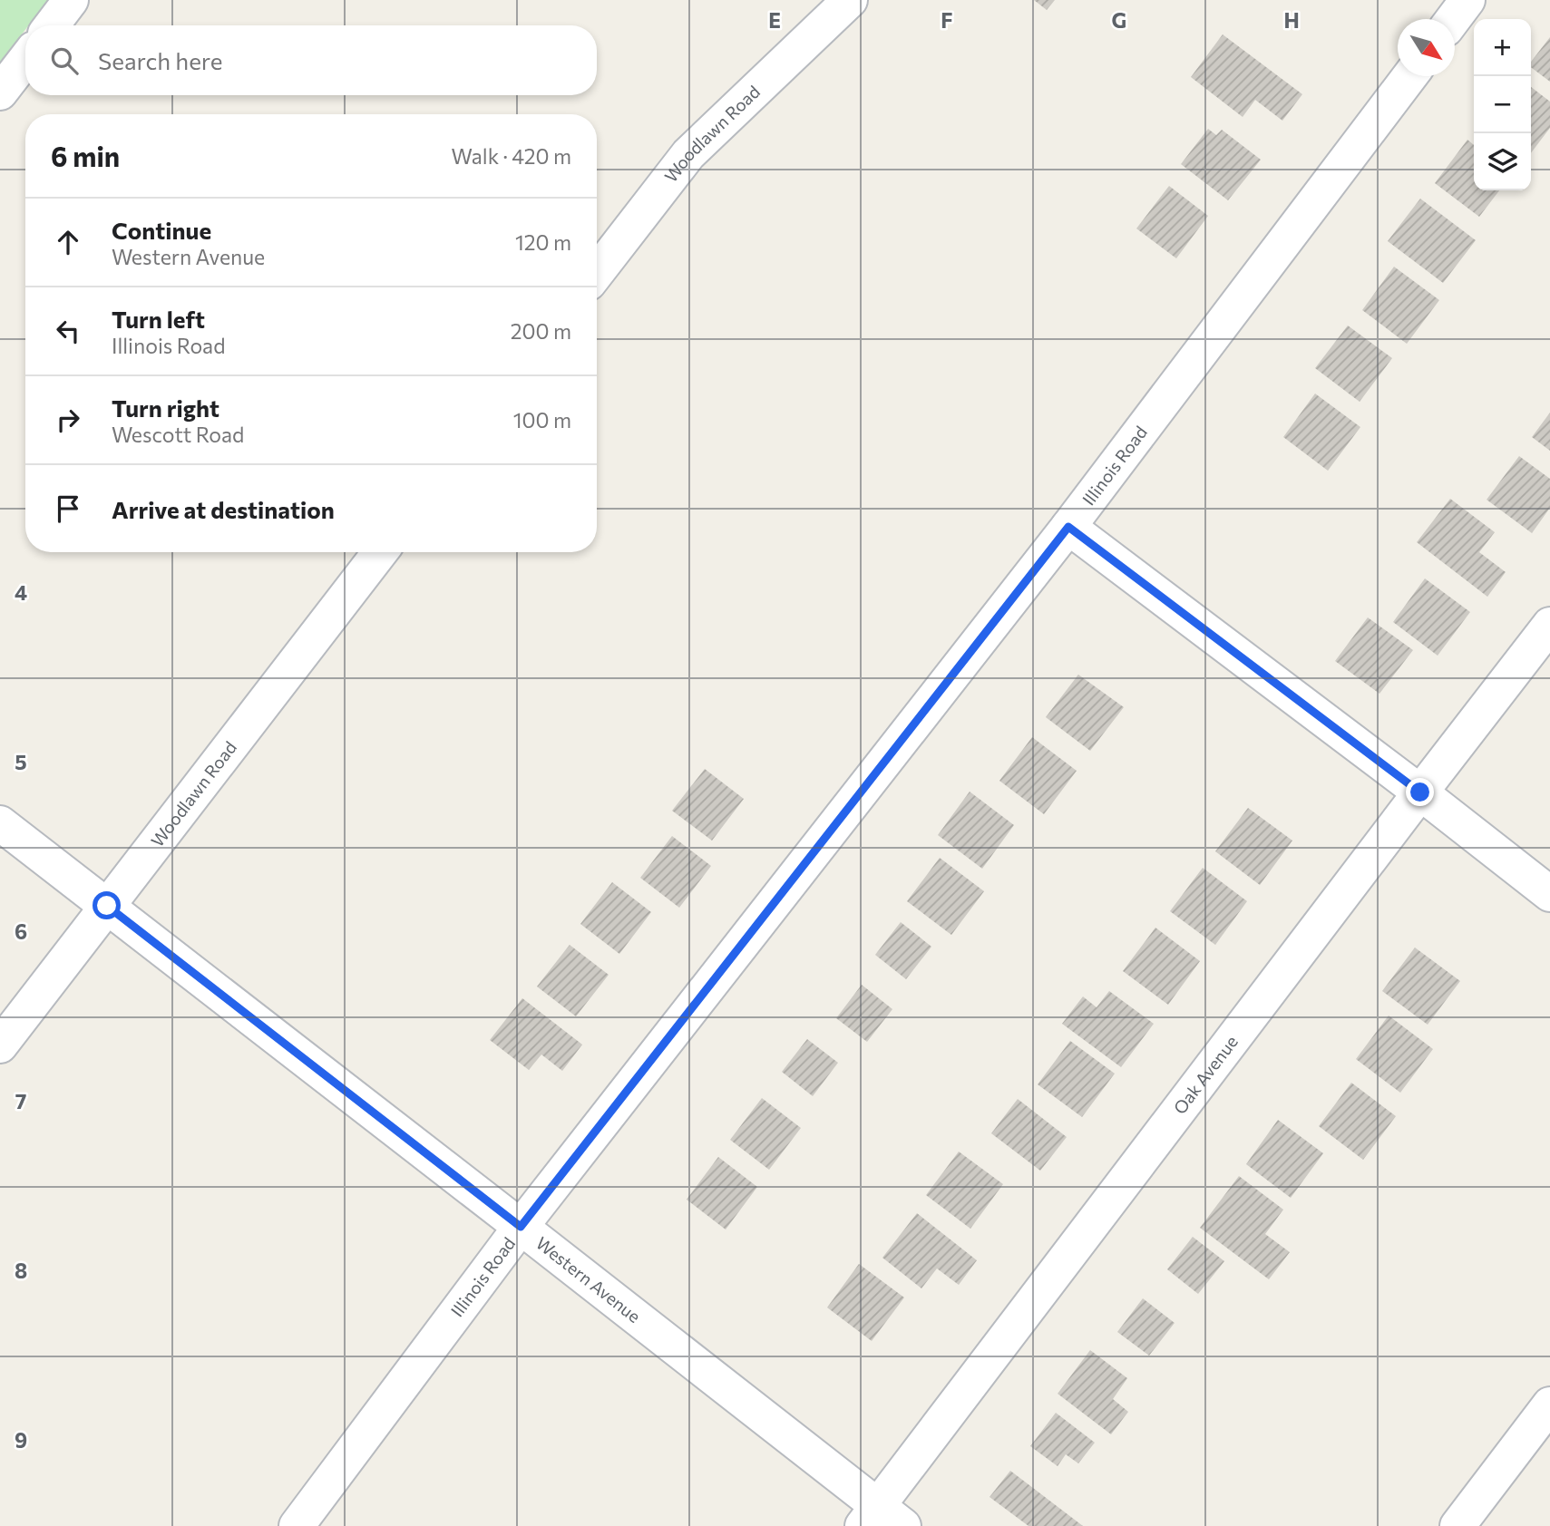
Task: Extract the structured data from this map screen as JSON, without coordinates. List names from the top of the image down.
{
  "streets": {
    "street": [
      "Woodlawn Road",
      "Illinois Road",
      "Oak Avenue",
      "Western Avenue"
    ]
  },
  "crossings": [
    ["Woodlawn Road", "Western Avenue"],
    ["Illinois Road", "Western Avenue"],
    ["Oak Avenue", "Western Avenue"]
  ],
  "north": "bottom right",
  "page": {
    "map_buttons": ["+", "−"],
    "search": "Search here",
    "heading": ["6 min", "Walk · 420 m"],
    "list": [
      ["Continue", "Western Avenue", "120 m"],
      ["Turn left", "Illinois Road", "200 m"],
      ["Turn right", "Wescott Road", "100 m"],
      "Arrive at destination"
    ]
  },
  "grid": {
    "columns": [
      "E",
      "F",
      "G",
      "H"
    ],
    "rows": [
      "4",
      "5",
      "6",
      "7",
      "8",
      "9"
    ]
  }
}
